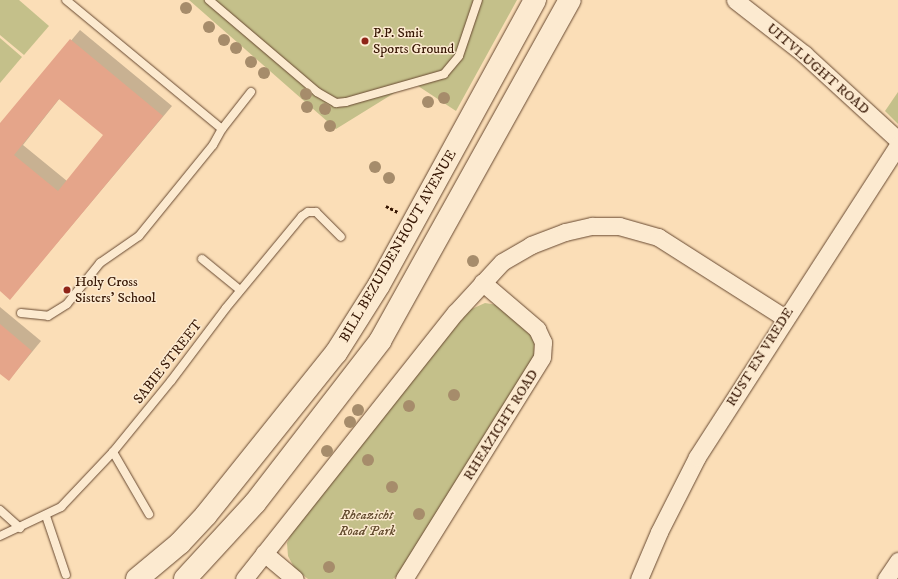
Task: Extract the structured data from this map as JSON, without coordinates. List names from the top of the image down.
{
  "streets": {
    "main road": ["BILL BEZUIDENHOUT AVENUE"],
    "street": ["UITVLUGHT ROAD", "RUST EN VREDE", "RHEAZICHT ROAD"],
    "lane": ["SABIE STREET"]
  },
  "parks": ["Rheazicht Road Park"],
  "places": ["P.P. Smit Sports Ground", "Holy Cross Sisters' School"]
}
